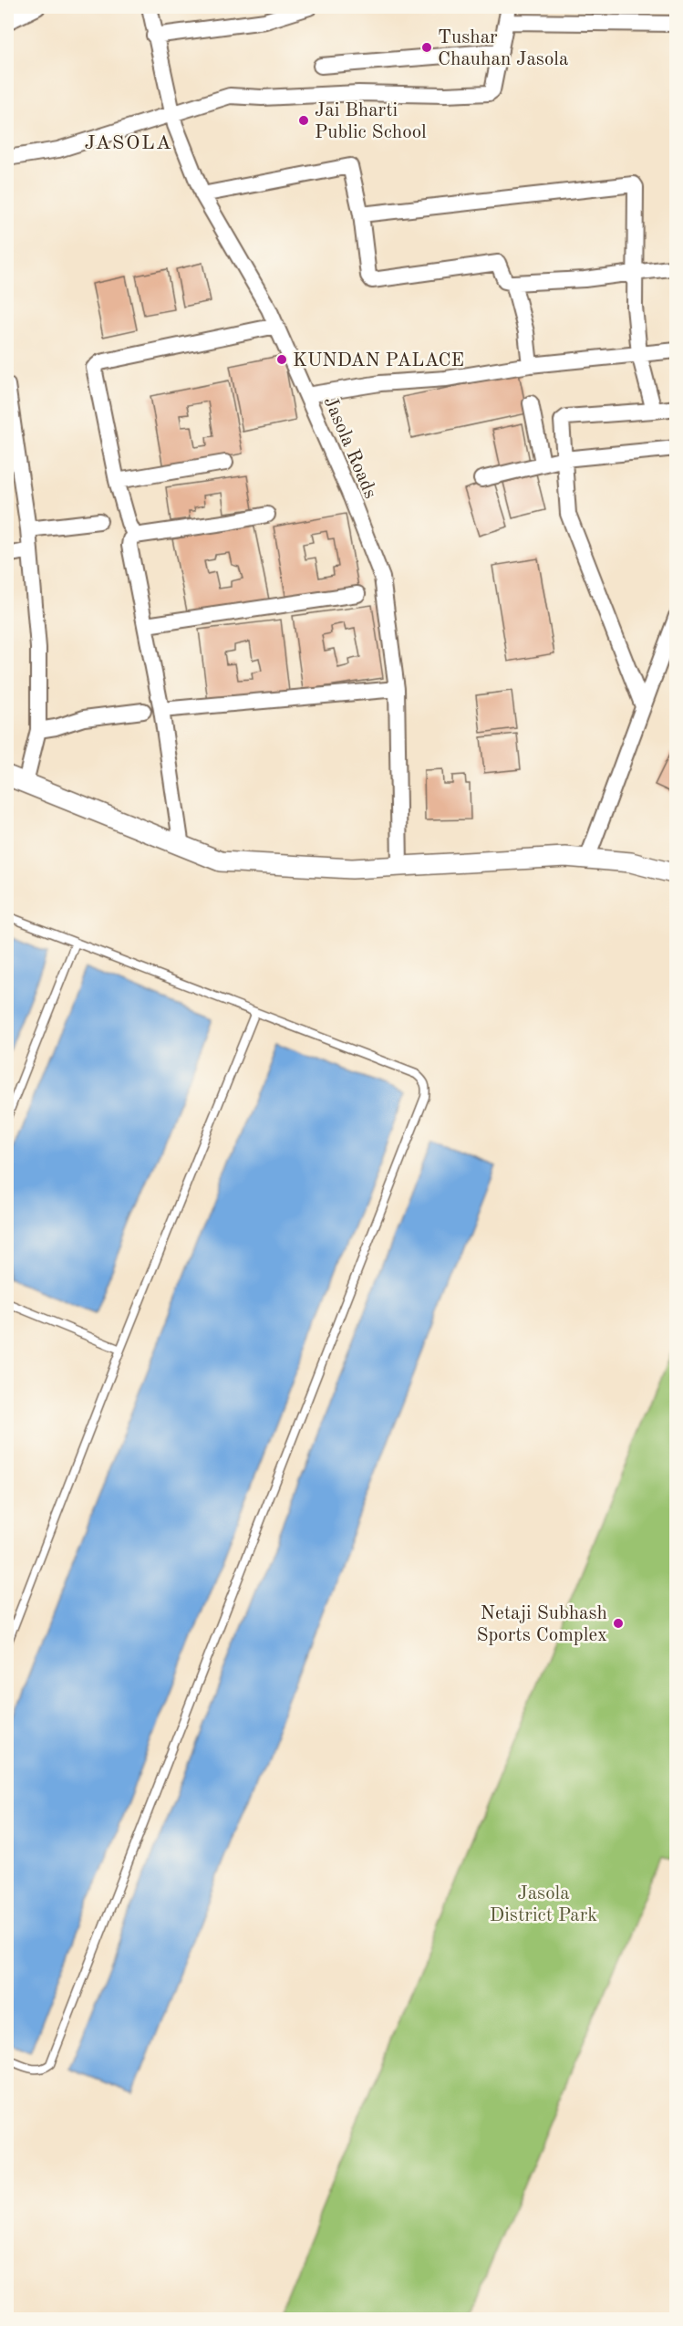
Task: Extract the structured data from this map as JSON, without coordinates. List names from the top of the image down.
{
  "streets": {
    "street": ["Jasola Roads"]
  },
  "districts": ["JASOLA"],
  "parks": ["Jasola District Park"],
  "places": [
    "Tushar Chauhan Jasola",
    "Jai Bharti Public School",
    "KUNDAN PALACE",
    "Netaji Subhash Sports Complex"
  ]
}
